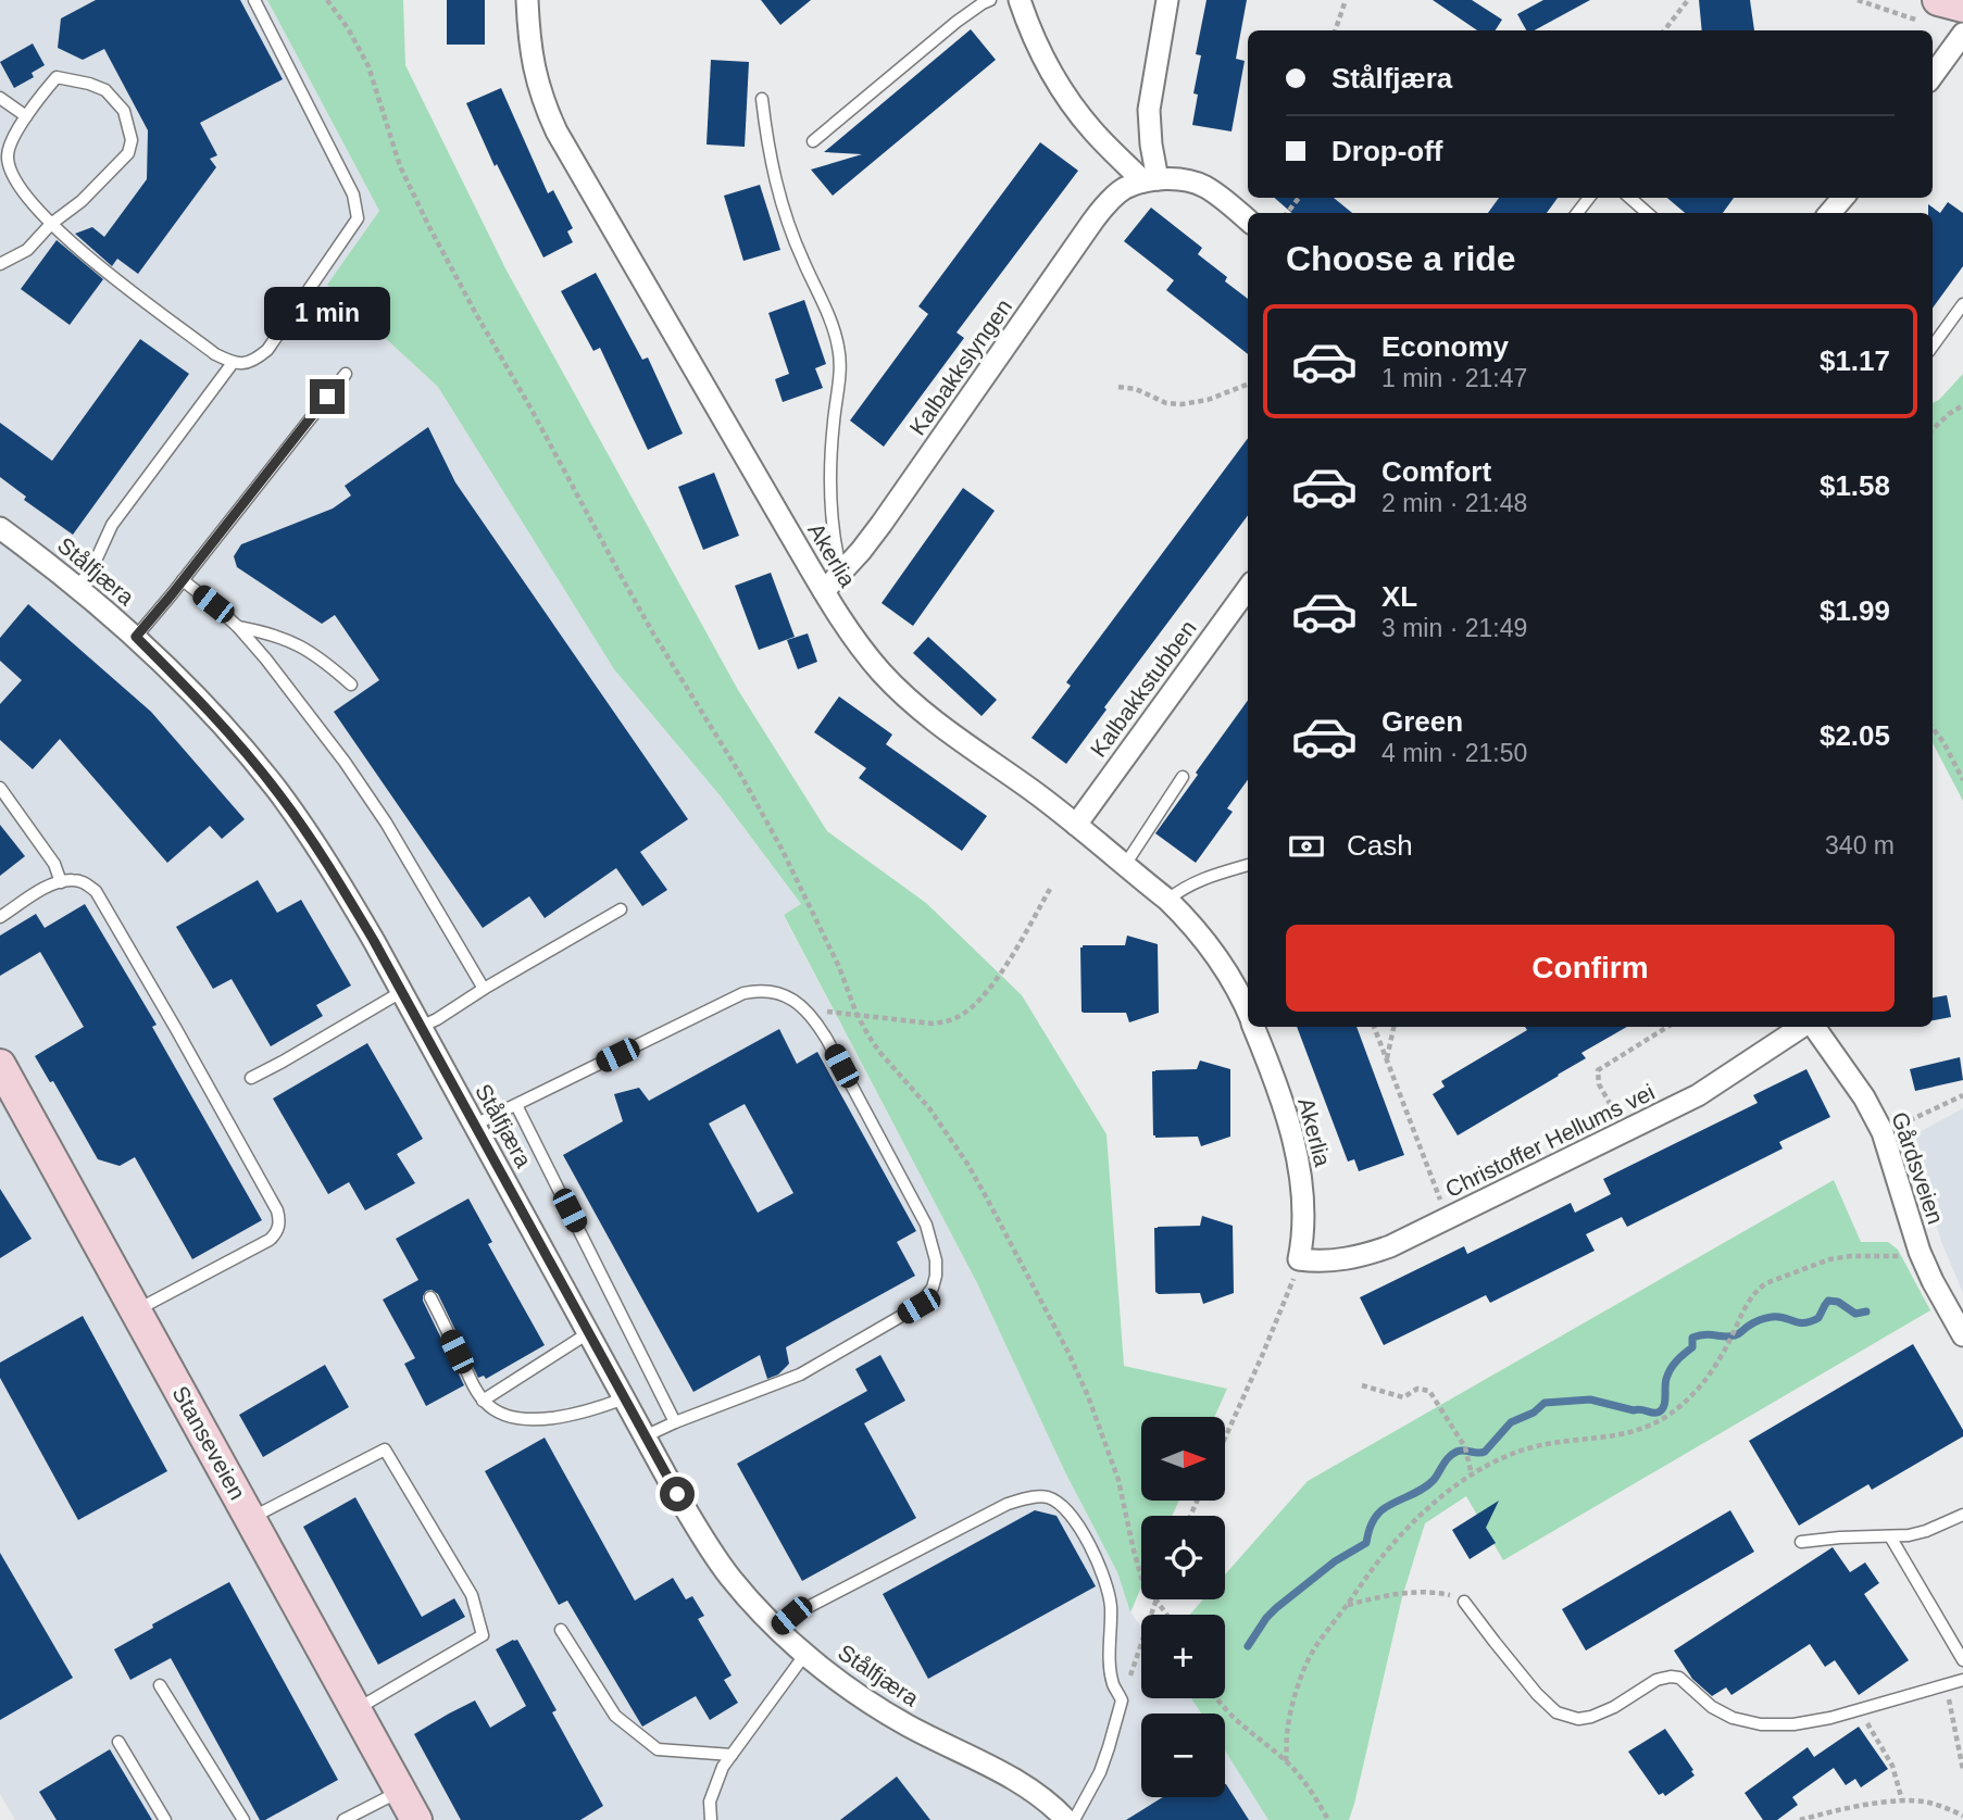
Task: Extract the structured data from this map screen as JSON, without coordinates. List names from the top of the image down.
{
  "streets": {
    "street": [
      "Kalbakkslyngen",
      "Akerlia",
      "Stålfjæra",
      "Kalbakkstubben",
      "Christoffer Hellums vei",
      "Gårdsveien",
      "Stanseveien"
    ]
  },
  "crossings": [
    ["Kalbakkslyngen", "Akerlia"],
    ["Akerlia", "Kalbakkstubben"],
    ["Akerlia", "Christoffer Hellums vei"]
  ],
  "north": "right",
  "page": {
    "banner": ["Stålfjæra", "Drop-off"],
    "heading": "Choose a ride",
    "bubble": "1 min",
    "list": [
      {
        "name": "Economy",
        "note": "1 min · 21:47",
        "value": "$1.17"
      },
      {
        "name": "Comfort",
        "note": "2 min · 21:48",
        "value": "$1.58"
      },
      {
        "name": "XL",
        "note": "3 min · 21:49",
        "value": "$1.99"
      },
      {
        "name": "Green",
        "note": "4 min · 21:50",
        "value": "$2.05"
      }
    ],
    "pay": ["Cash", "340 m"],
    "buttons": "Confirm",
    "map_buttons": ["+", "−"]
  }
}
